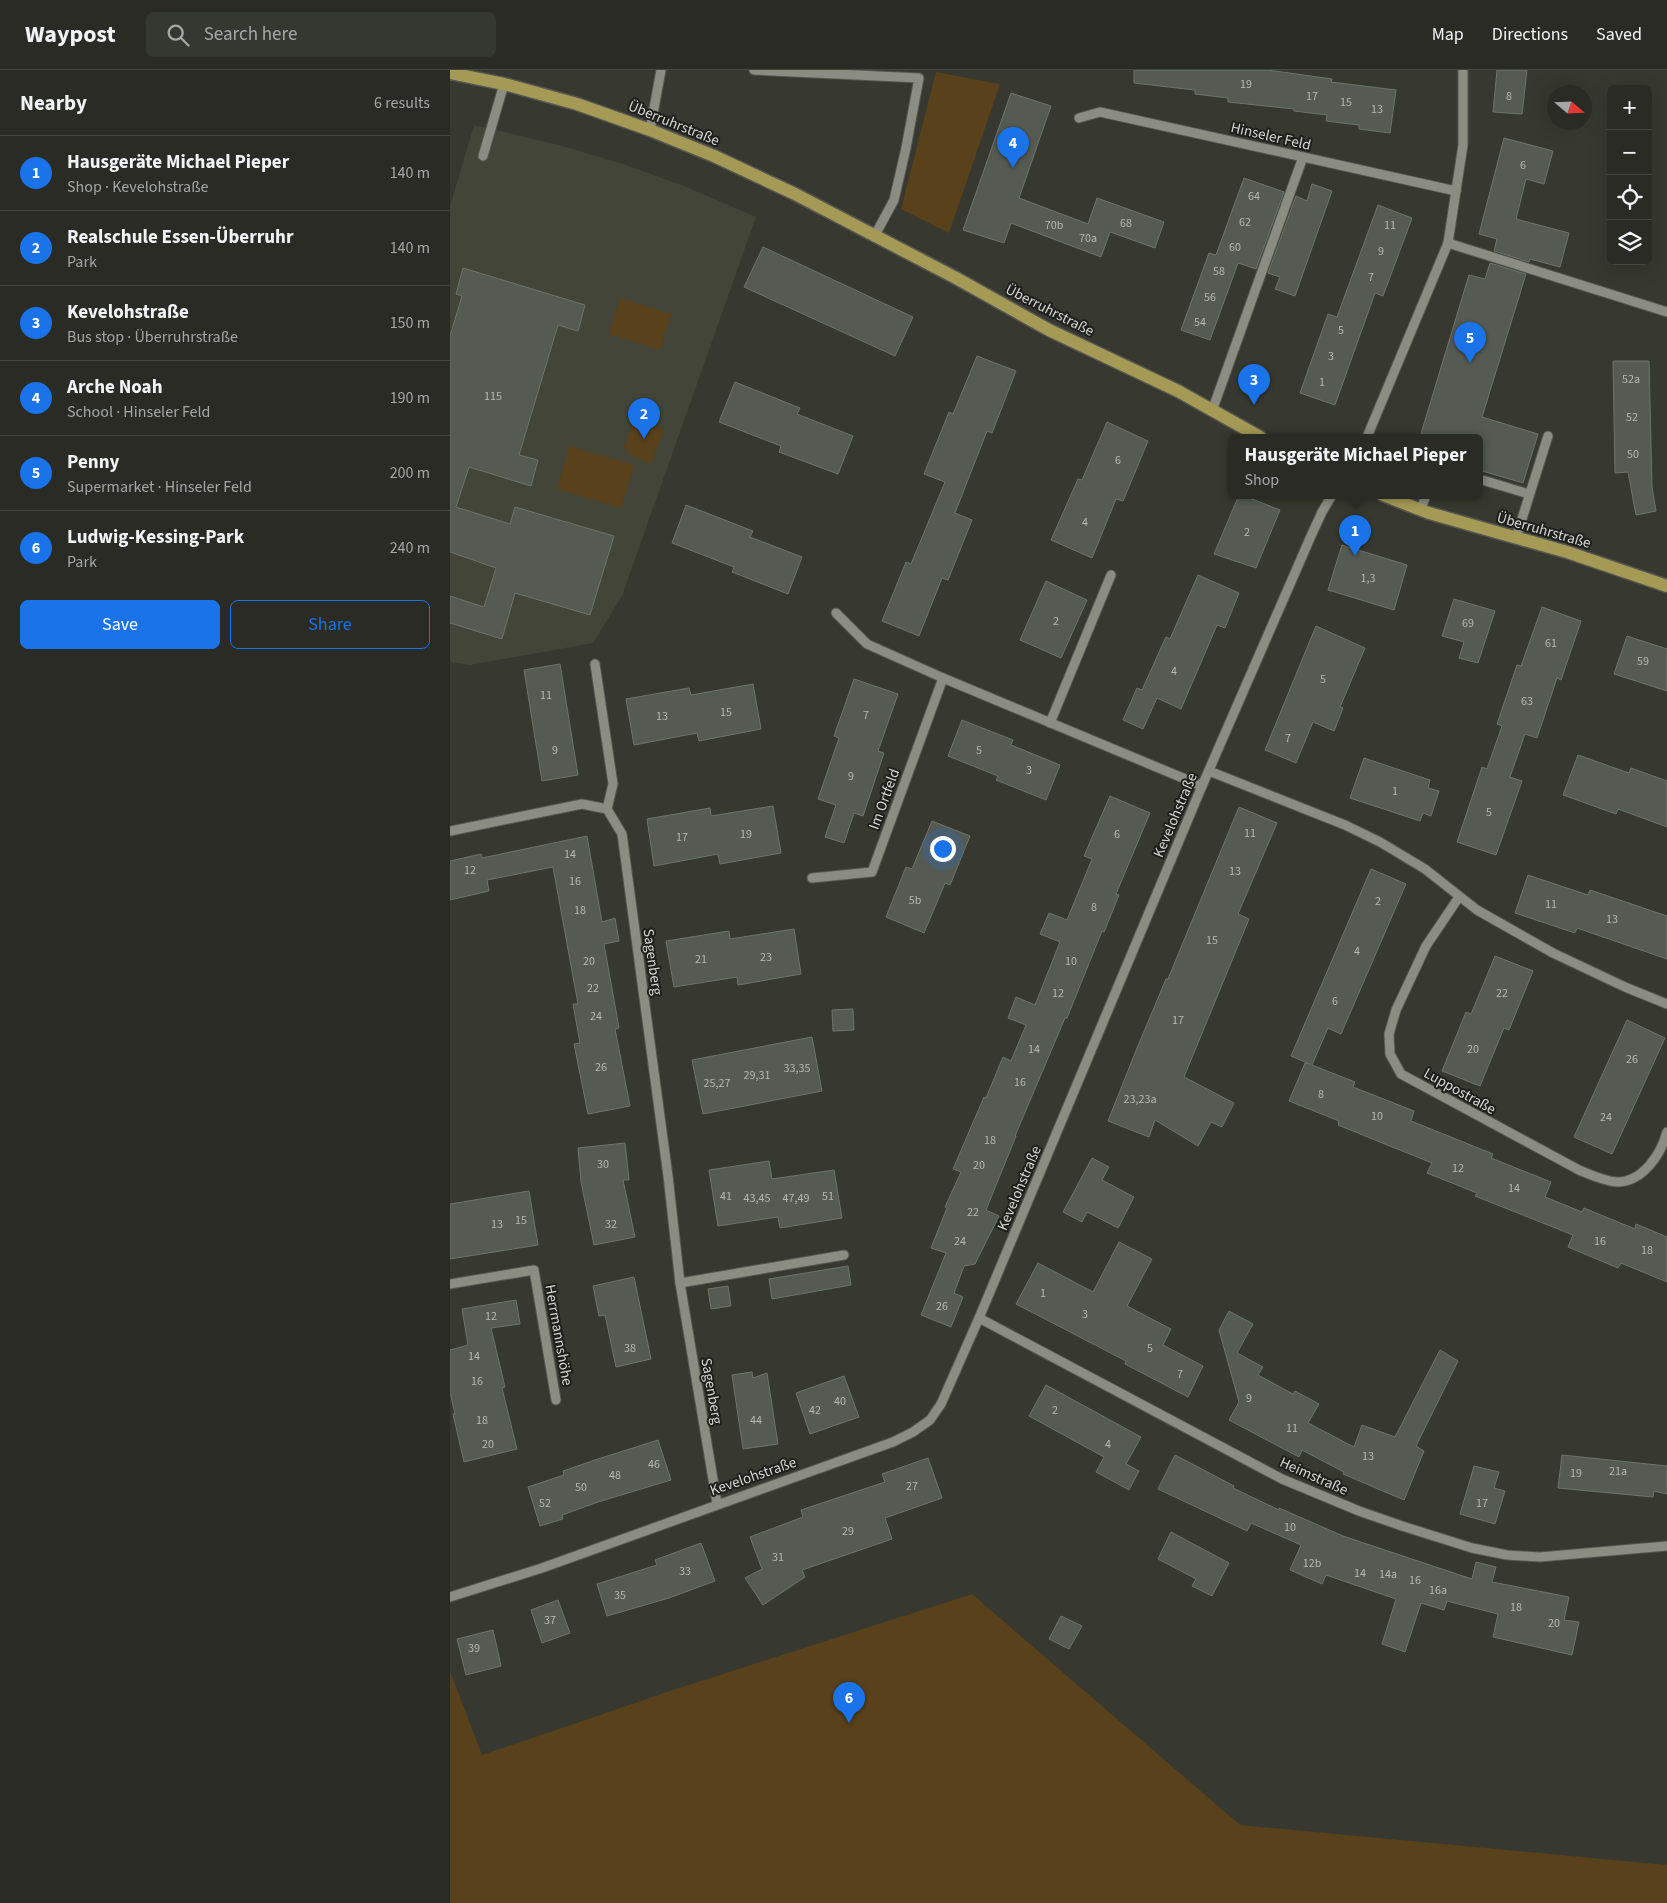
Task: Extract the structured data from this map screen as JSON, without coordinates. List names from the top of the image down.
{
  "streets": {
    "main road": ["Überruhrstraße"],
    "street": [
      "Hinseler Feld",
      "Im Ortfeld",
      "Kevelohstraße",
      "Sagenberg",
      "Luppostraße",
      "Herrmannshöhe",
      "Heimstraße"
    ]
  },
  "crossings": [
    ["Kevelohstraße", "Sagenberg"],
    ["Kevelohstraße", "Heimstraße"]
  ],
  "house_numbers": [
    "19",
    "17",
    "8",
    "15",
    "13",
    "6",
    "64",
    "62",
    "68",
    "70b",
    "11",
    "70a",
    "60",
    "9",
    "58",
    "7",
    "56",
    "54",
    "5",
    "3",
    "52a",
    "1",
    "115",
    "52",
    "50",
    "6",
    "4",
    "2",
    "1,3",
    "2",
    "69",
    "61",
    "59",
    "4",
    "5",
    "11",
    "63",
    "15",
    "7",
    "13",
    "7",
    "9",
    "5",
    "3",
    "9",
    "1",
    "5",
    "11",
    "19",
    "6",
    "17",
    "14",
    "12",
    "13",
    "16",
    "5b",
    "2",
    "11",
    "8",
    "18",
    "13",
    "15",
    "4",
    "23",
    "21",
    "20",
    "10",
    "22",
    "12",
    "22",
    "6",
    "24",
    "17",
    "14",
    "20",
    "26",
    "26",
    "33,35",
    "29,31",
    "16",
    "25,27",
    "8",
    "23,23a",
    "10",
    "24",
    "18",
    "30",
    "20",
    "12",
    "14",
    "41",
    "51",
    "43,45",
    "47,49",
    "22",
    "15",
    "13",
    "32",
    "24",
    "16",
    "18",
    "1",
    "26",
    "3",
    "12",
    "38",
    "5",
    "14",
    "7",
    "16",
    "9",
    "40",
    "42",
    "2",
    "18",
    "44",
    "11",
    "20",
    "4",
    "13",
    "46",
    "21a",
    "19",
    "48",
    "27",
    "50",
    "52",
    "17",
    "10",
    "29",
    "31",
    "12b",
    "33",
    "14",
    "14a",
    "16",
    "16a",
    "35",
    "18",
    "37",
    "20",
    "39"
  ],
  "north": "right",
  "page": {
    "header": "Waypost",
    "search": "Search here",
    "nav": ["Map", "Directions", "Saved"],
    "heading": ["Nearby", "6 results"],
    "map_buttons": ["+", "−"],
    "pins": [
      "4",
      "5",
      "3",
      "2",
      "1",
      "6"
    ],
    "list": [
      {
        "mark": "1",
        "name": "Hausgeräte Michael Pieper",
        "note": "Shop · Kevelohstraße",
        "value": "140 m"
      },
      {
        "mark": "2",
        "name": "Realschule Essen-Überruhr",
        "note": "Park",
        "value": "140 m"
      },
      {
        "mark": "3",
        "name": "Kevelohstraße",
        "note": "Bus stop · Überruhrstraße",
        "value": "150 m"
      },
      {
        "mark": "4",
        "name": "Arche Noah",
        "note": "School · Hinseler Feld",
        "value": "190 m"
      },
      {
        "mark": "5",
        "name": "Penny",
        "note": "Supermarket · Hinseler Feld",
        "value": "200 m"
      },
      {
        "mark": "6",
        "name": "Ludwig-Kessing-Park",
        "note": "Park",
        "value": "240 m"
      }
    ],
    "popup": ["Hausgeräte Michael Pieper", "Shop"],
    "buttons": ["Save", "Share"]
  }
}
